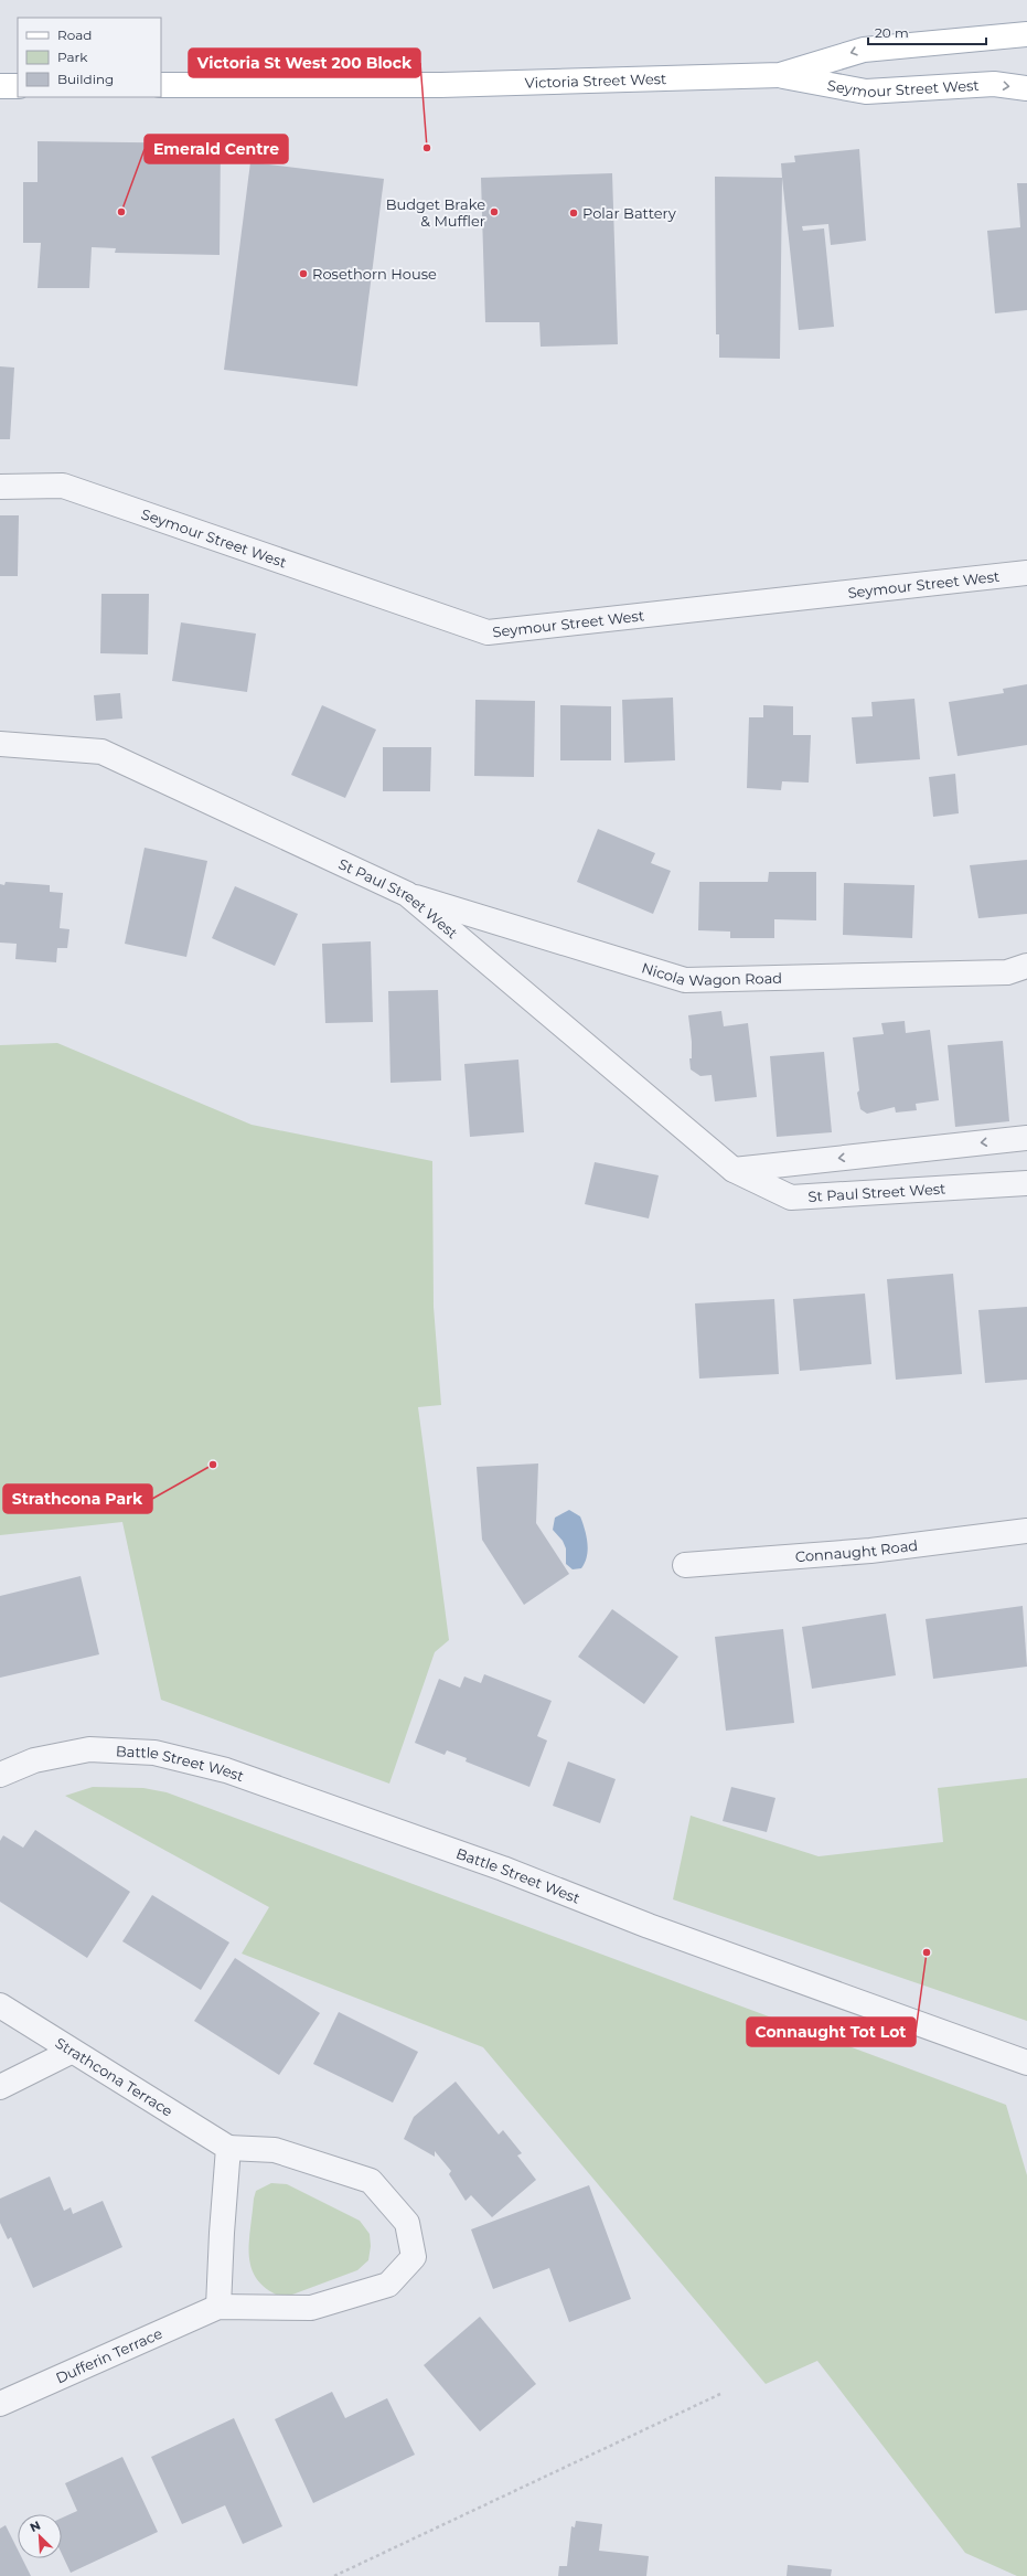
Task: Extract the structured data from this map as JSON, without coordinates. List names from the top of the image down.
{
  "streets": {
    "main road": ["Victoria Street West", "Seymour Street West"],
    "street": [
      "St Paul Street West",
      "Nicola Wagon Road",
      "Connaught Road",
      "Battle Street West",
      "Strathcona Terrace",
      "Dufferin Terrace"
    ]
  },
  "crossings": [
    ["Victoria Street West", "Seymour Street West"],
    ["St Paul Street West", "Nicola Wagon Road"],
    ["Strathcona Terrace", "Dufferin Terrace"]
  ],
  "places": [
    "Victoria St West 200 Block",
    "Emerald Centre",
    "Budget Brake & Muffler",
    "Polar Battery",
    "Rosethorn House",
    "Strathcona Park",
    "Connaught Tot Lot"
  ],
  "legend": ["Road", "Park", "Building"],
  "scale_bar": "20 m",
  "north": "top left"
}
